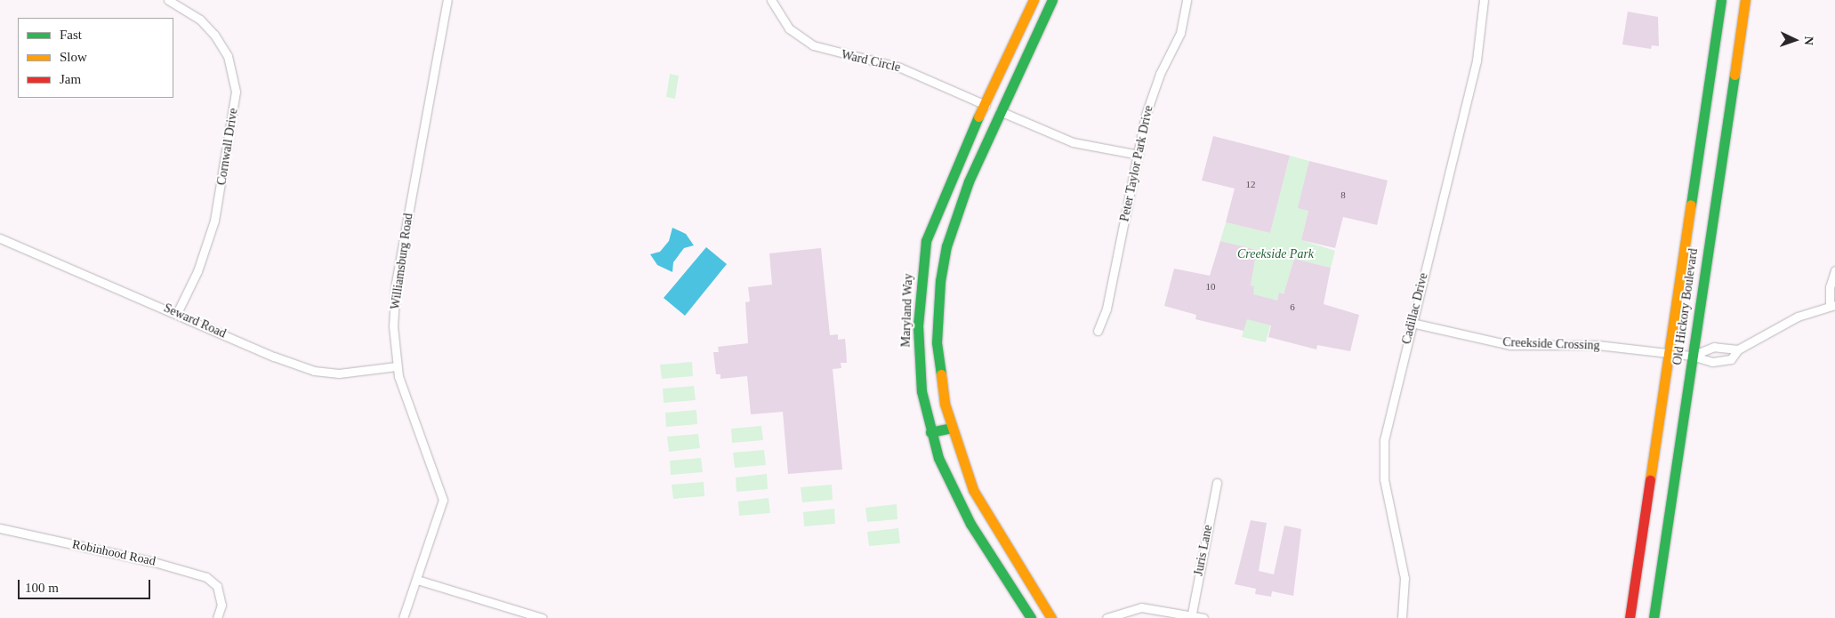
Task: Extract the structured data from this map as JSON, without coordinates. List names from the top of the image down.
{
  "streets": {
    "main road": ["Old Hickory Boulevard", "Maryland Way"],
    "street": [
      "Ward Circle",
      "Cornwall Drive",
      "Peter Taylor Park Drive",
      "Williamsburg Road",
      "Cadillac Drive",
      "Seward Road",
      "Creekside Crossing",
      "Juris Lane",
      "Robinhood Road"
    ]
  },
  "crossings": [
    ["Ward Circle", "Maryland Way"],
    ["Cornwall Drive", "Seward Road"],
    ["Williamsburg Road", "Seward Road"],
    ["Old Hickory Boulevard", "Creekside Crossing"],
    ["Cadillac Drive", "Creekside Crossing"]
  ],
  "parks": ["Creekside Park"],
  "house_numbers": [
    "12",
    "8",
    "10",
    "6"
  ],
  "legend": ["Fast", "Slow", "Jam"],
  "scale_bar": "100 m",
  "north": "right"
}
